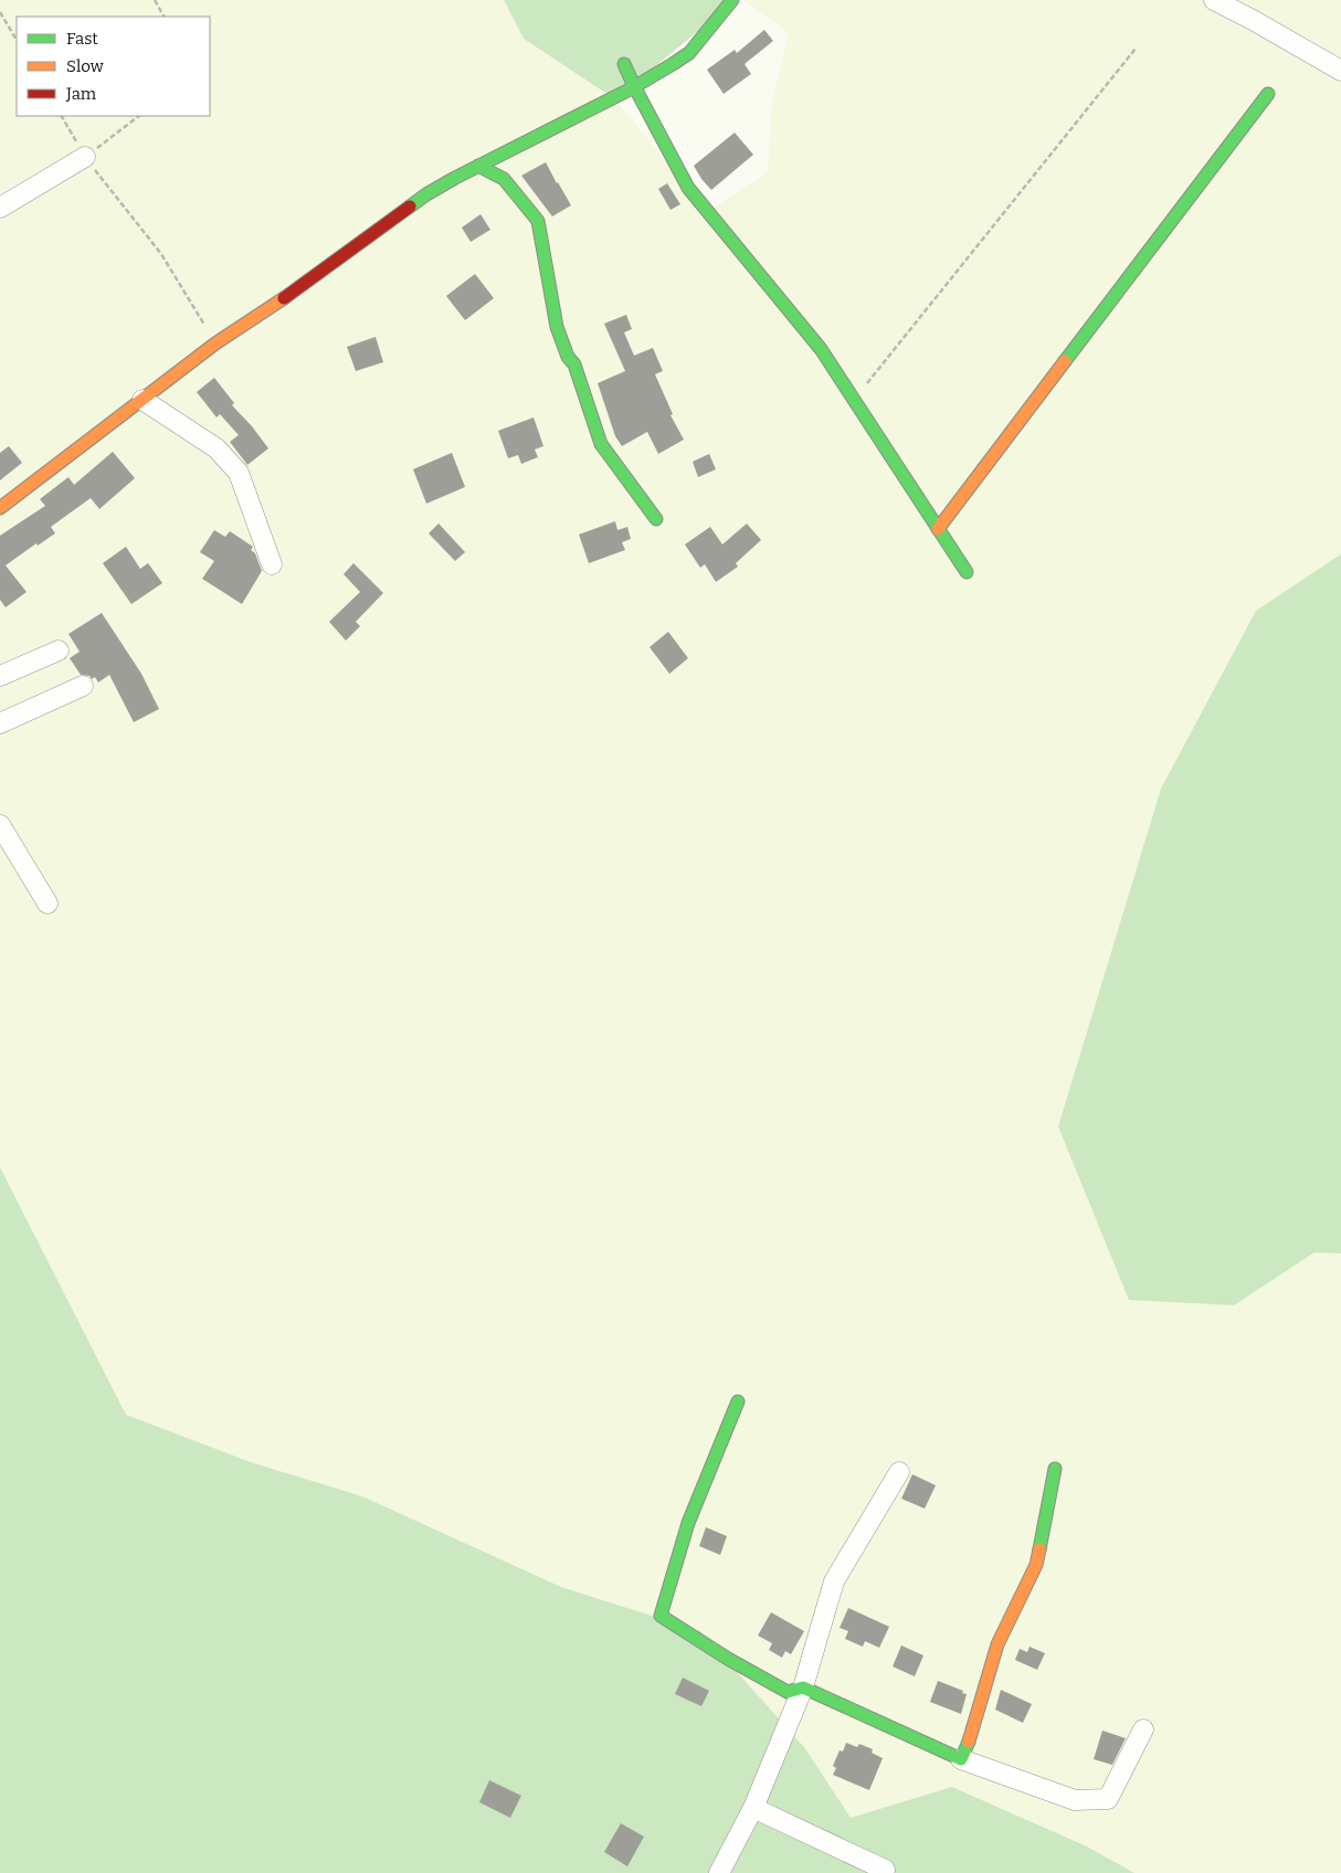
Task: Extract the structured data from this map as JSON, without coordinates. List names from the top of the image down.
{
  "legend": ["Fast", "Slow", "Jam"]
}
